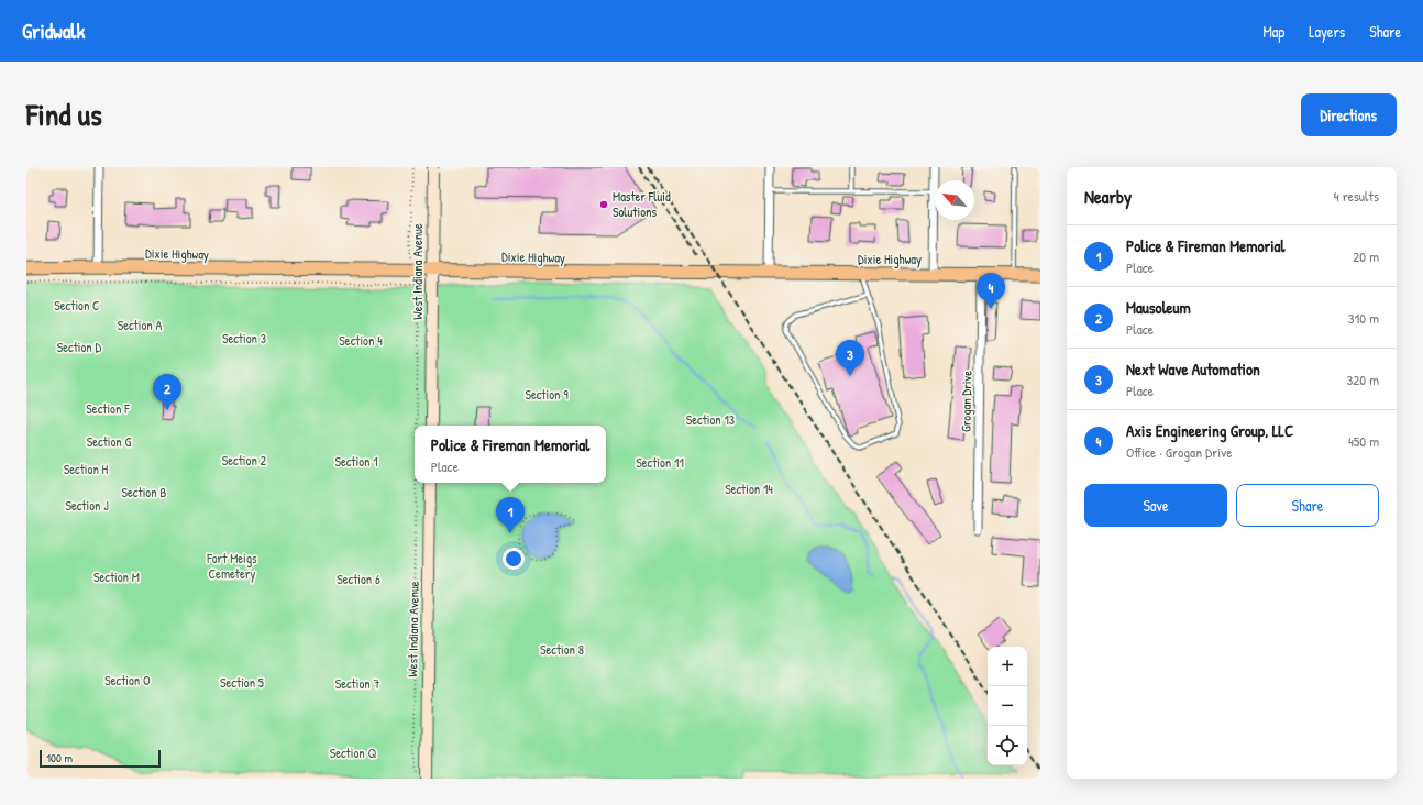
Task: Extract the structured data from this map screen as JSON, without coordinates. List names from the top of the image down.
{
  "streets": {
    "main road": ["Dixie Highway", "West Indiana Avenue"],
    "street": ["Grogan Drive"]
  },
  "crossings": [
    ["Dixie Highway", "West Indiana Avenue"],
    ["Dixie Highway", "Grogan Drive"]
  ],
  "parks": [
    "Section C",
    "Section A",
    "Section 3",
    "Section 4",
    "Section D",
    "Section 9",
    "Section F",
    "Section 13",
    "Section G",
    "Section 2",
    "Section 1",
    "Section 11",
    "Section H",
    "Section 14",
    "Section B",
    "Section J",
    "Fort Meigs Cemetery",
    "Section M",
    "Section 6",
    "Section 8",
    "Section O",
    "Section 5",
    "Section 7",
    "Section Q"
  ],
  "places": ["Master Fluid Solutions"],
  "scale_bar": "100 m",
  "north": "top left",
  "page": {
    "header": "Gridwalk",
    "nav": ["Map", "Layers", "Share"],
    "title": "Find us",
    "buttons": [
      "Directions",
      ["Save", "Share"]
    ],
    "heading": ["Nearby", "4 results"],
    "list": [
      {
        "mark": "1",
        "name": "Police & Fireman Memorial",
        "note": "Place",
        "value": "20 m"
      },
      {
        "mark": "2",
        "name": "Mausoleum",
        "note": "Place",
        "value": "310 m"
      },
      {
        "mark": "3",
        "name": "Next Wave Automation",
        "note": "Place",
        "value": "320 m"
      },
      {
        "mark": "4",
        "name": "Axis Engineering Group, LLC",
        "note": "Office · Grogan Drive",
        "value": "450 m"
      }
    ],
    "pins": [
      "4",
      "3",
      "2",
      "1"
    ],
    "popup": ["Police & Fireman Memorial", "Place"],
    "map_buttons": ["+", "−"],
    "scale": "100 m"
  }
}
